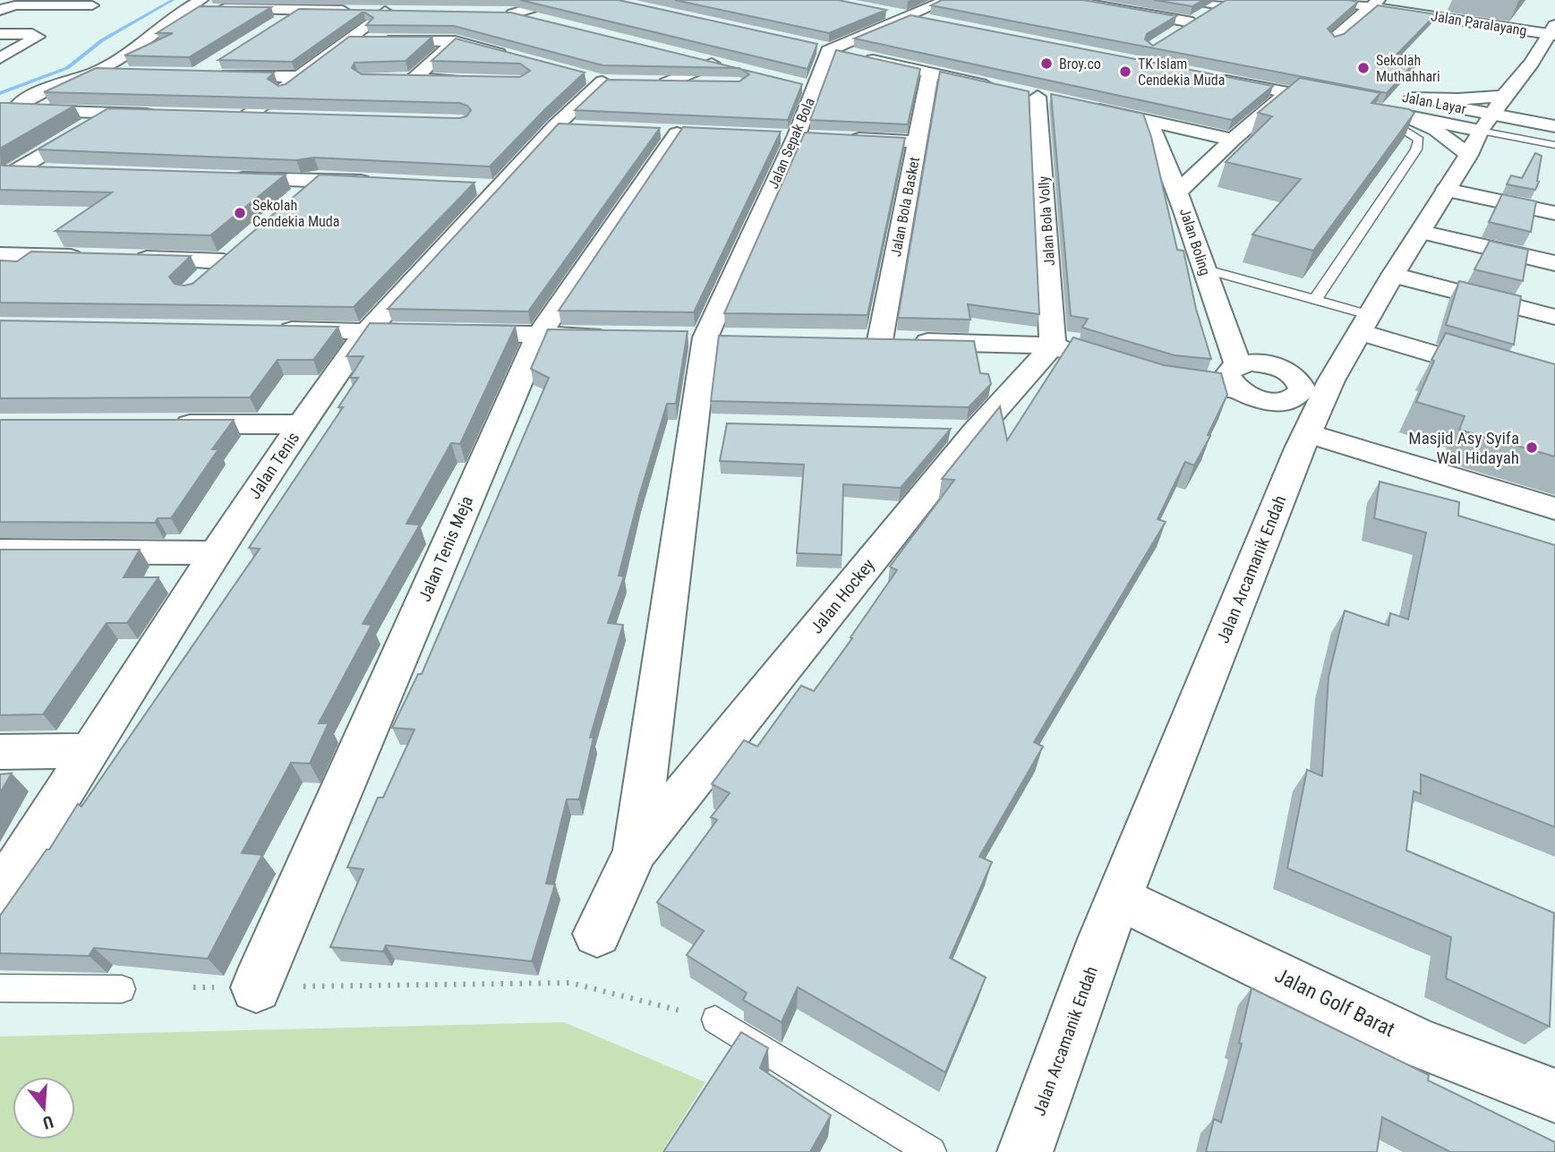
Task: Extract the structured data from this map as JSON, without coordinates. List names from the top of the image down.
{
  "streets": {
    "street": [
      "Jalan Paralayang",
      "Jalan Layar",
      "Jalan Sepak Bola",
      "Jalan Bola Basket",
      "Jalan Bola Volly",
      "Jalan Boling",
      "Jalan Tenis",
      "Jalan Tenis Meja",
      "Jalan Arcamanik Endah",
      "Jalan Hockey",
      "Jalan Golf Barat"
    ]
  },
  "crossings": [
    ["Jalan Paralayang", "Jalan Arcamanik Endah"],
    ["Jalan Layar", "Jalan Arcamanik Endah"],
    ["Jalan Sepak Bola", "Jalan Hockey"],
    ["Jalan Bola Basket", "Jalan Bola Volly"],
    ["Jalan Bola Basket", "Jalan Hockey"],
    ["Jalan Bola Volly", "Jalan Hockey"],
    ["Jalan Arcamanik Endah", "Jalan Golf Barat"]
  ],
  "places": [
    "Broy.co",
    "Sekolah Muthahhari",
    "TK Islam Cendekia Muda",
    "Sekolah Cendekia Muda",
    "Masjid Asy Syifa Wal Hidayah"
  ],
  "north": "bottom"
}
